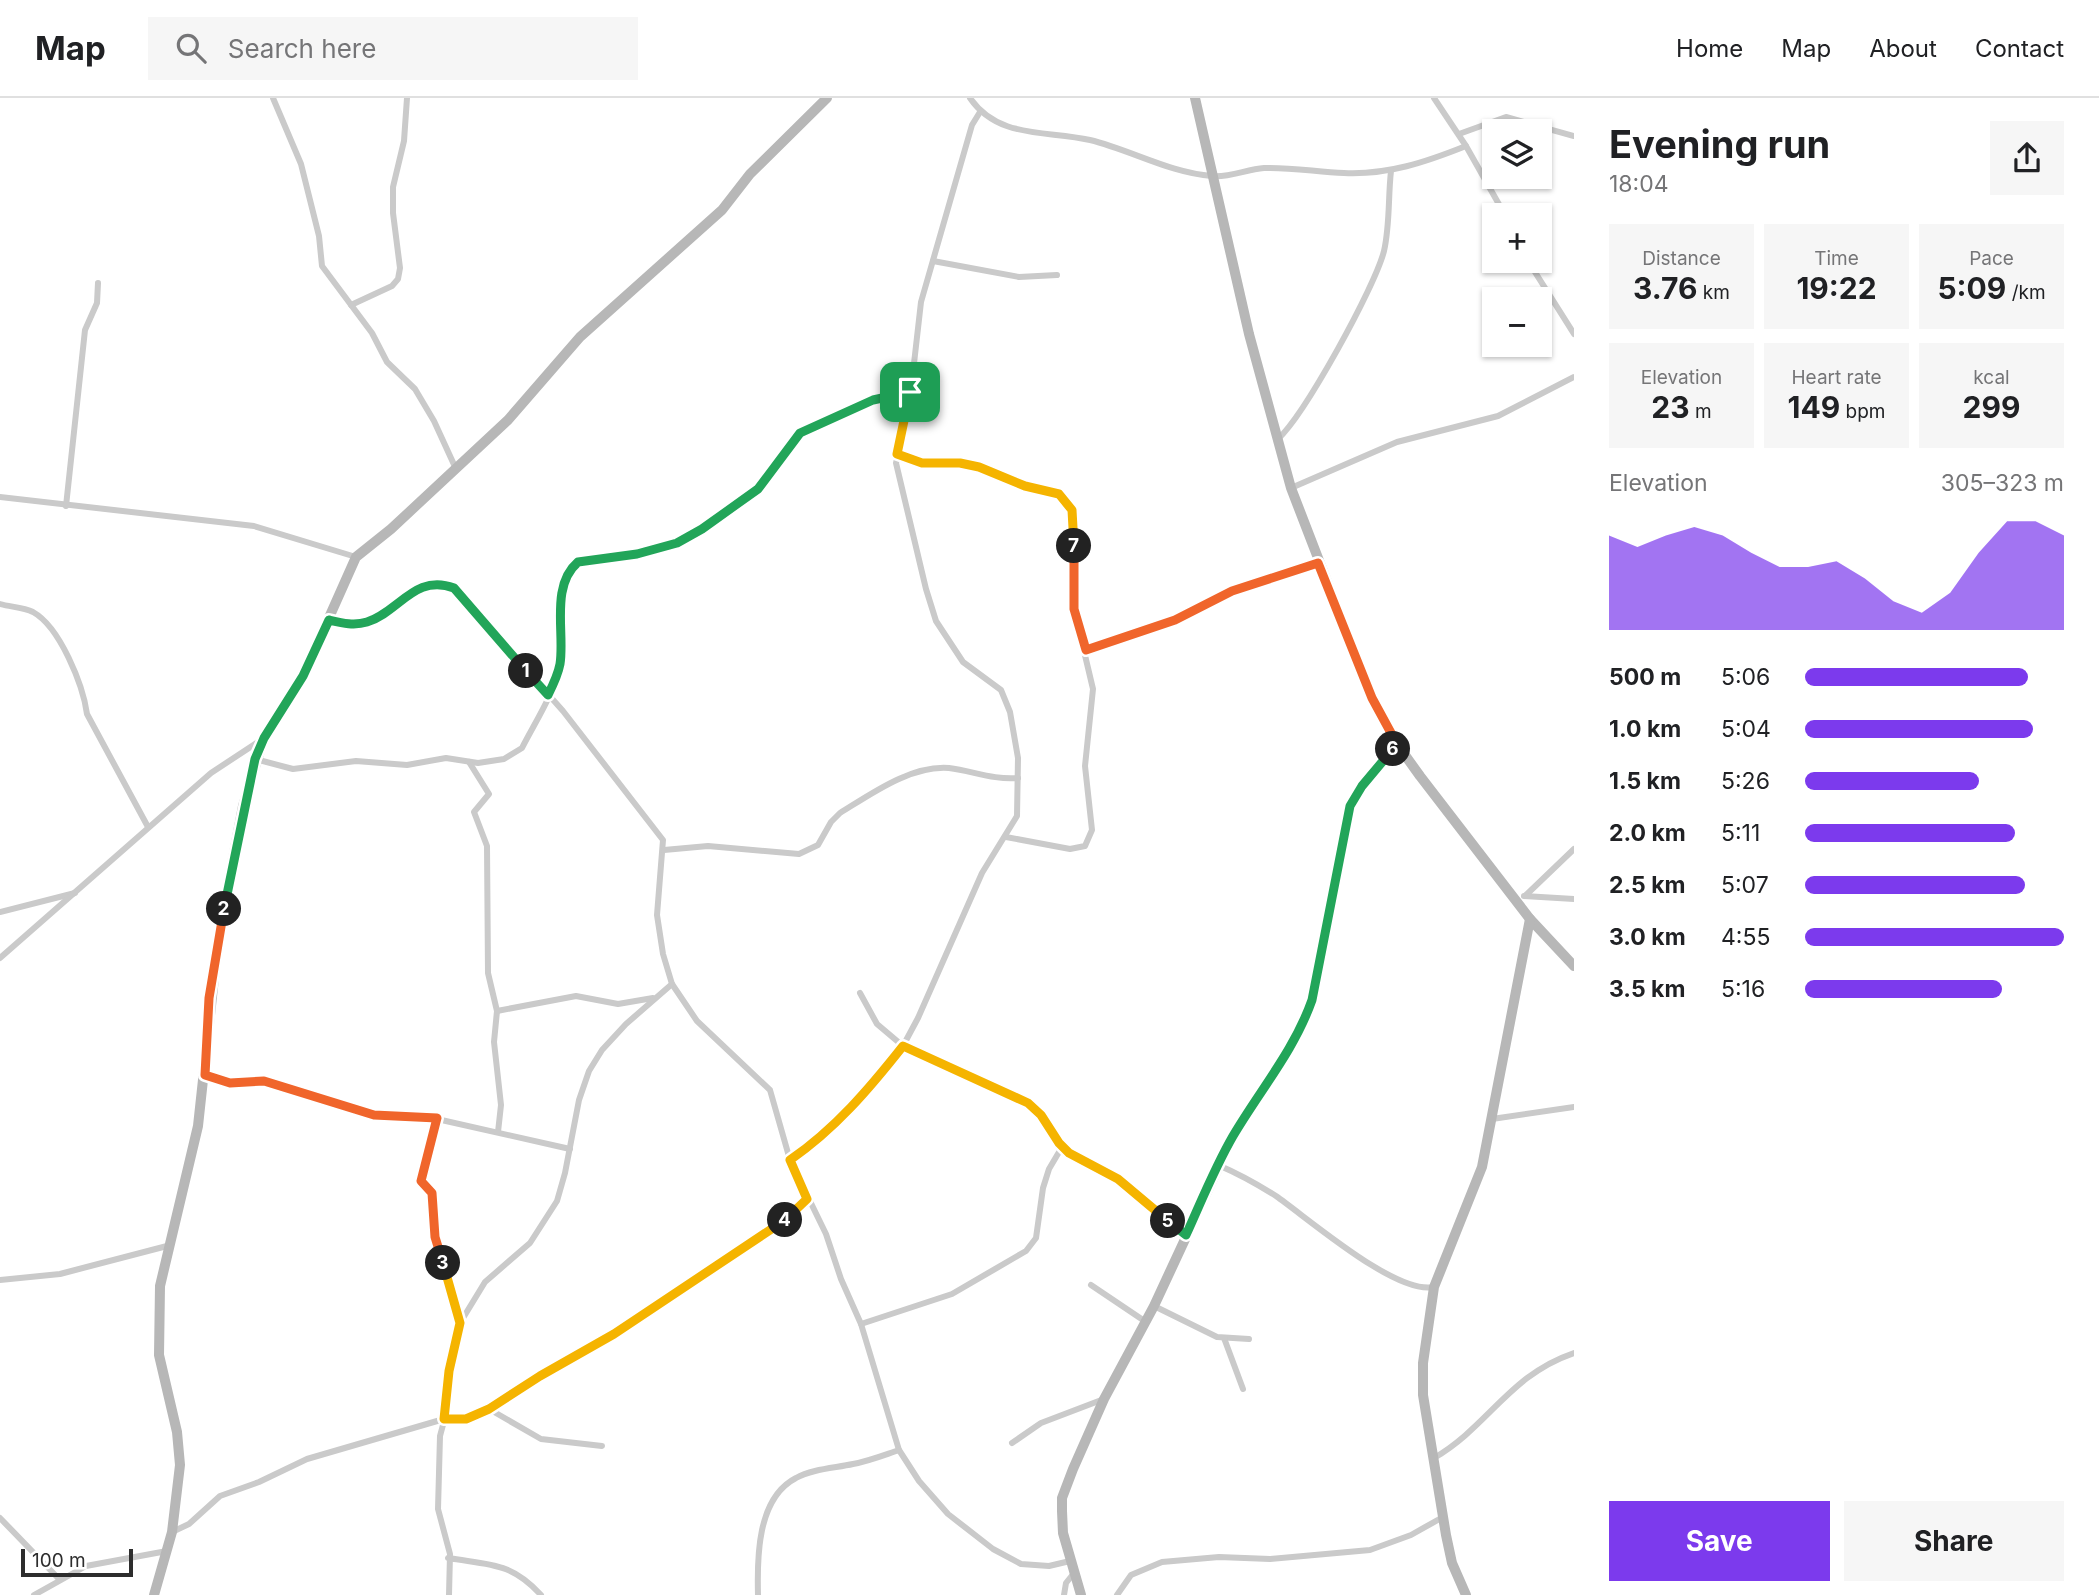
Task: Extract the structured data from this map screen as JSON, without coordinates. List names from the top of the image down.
{
  "scale_bar": "100 m",
  "page": {
    "header": "Map",
    "search": "Search here",
    "nav": [
      "Home",
      "Map",
      "About",
      "Contact"
    ],
    "heading": ["Evening run", "18:04"],
    "map_buttons": ["+", "−"],
    "stats": [
      ["Distance", "3.76 km"],
      ["Time", "19:22"],
      ["Pace", "5:09 /km"],
      ["Elevation", "23 m"],
      ["Heart rate", "149 bpm"],
      ["kcal", "299"]
    ],
    "chart": ["Elevation", "305–323 m"],
    "pins": [
      "7",
      "1",
      "6",
      "2",
      "4",
      "5",
      "3"
    ],
    "list": [
      {
        "name": "500 m",
        "note": "5:06"
      },
      {
        "name": "1.0 km",
        "note": "5:04"
      },
      {
        "name": "1.5 km",
        "note": "5:26"
      },
      {
        "name": "2.0 km",
        "note": "5:11"
      },
      {
        "name": "2.5 km",
        "note": "5:07"
      },
      {
        "name": "3.0 km",
        "note": "4:55"
      },
      {
        "name": "3.5 km",
        "note": "5:16"
      }
    ],
    "buttons": ["Save", "Share"],
    "scale": "100 m"
  }
}
